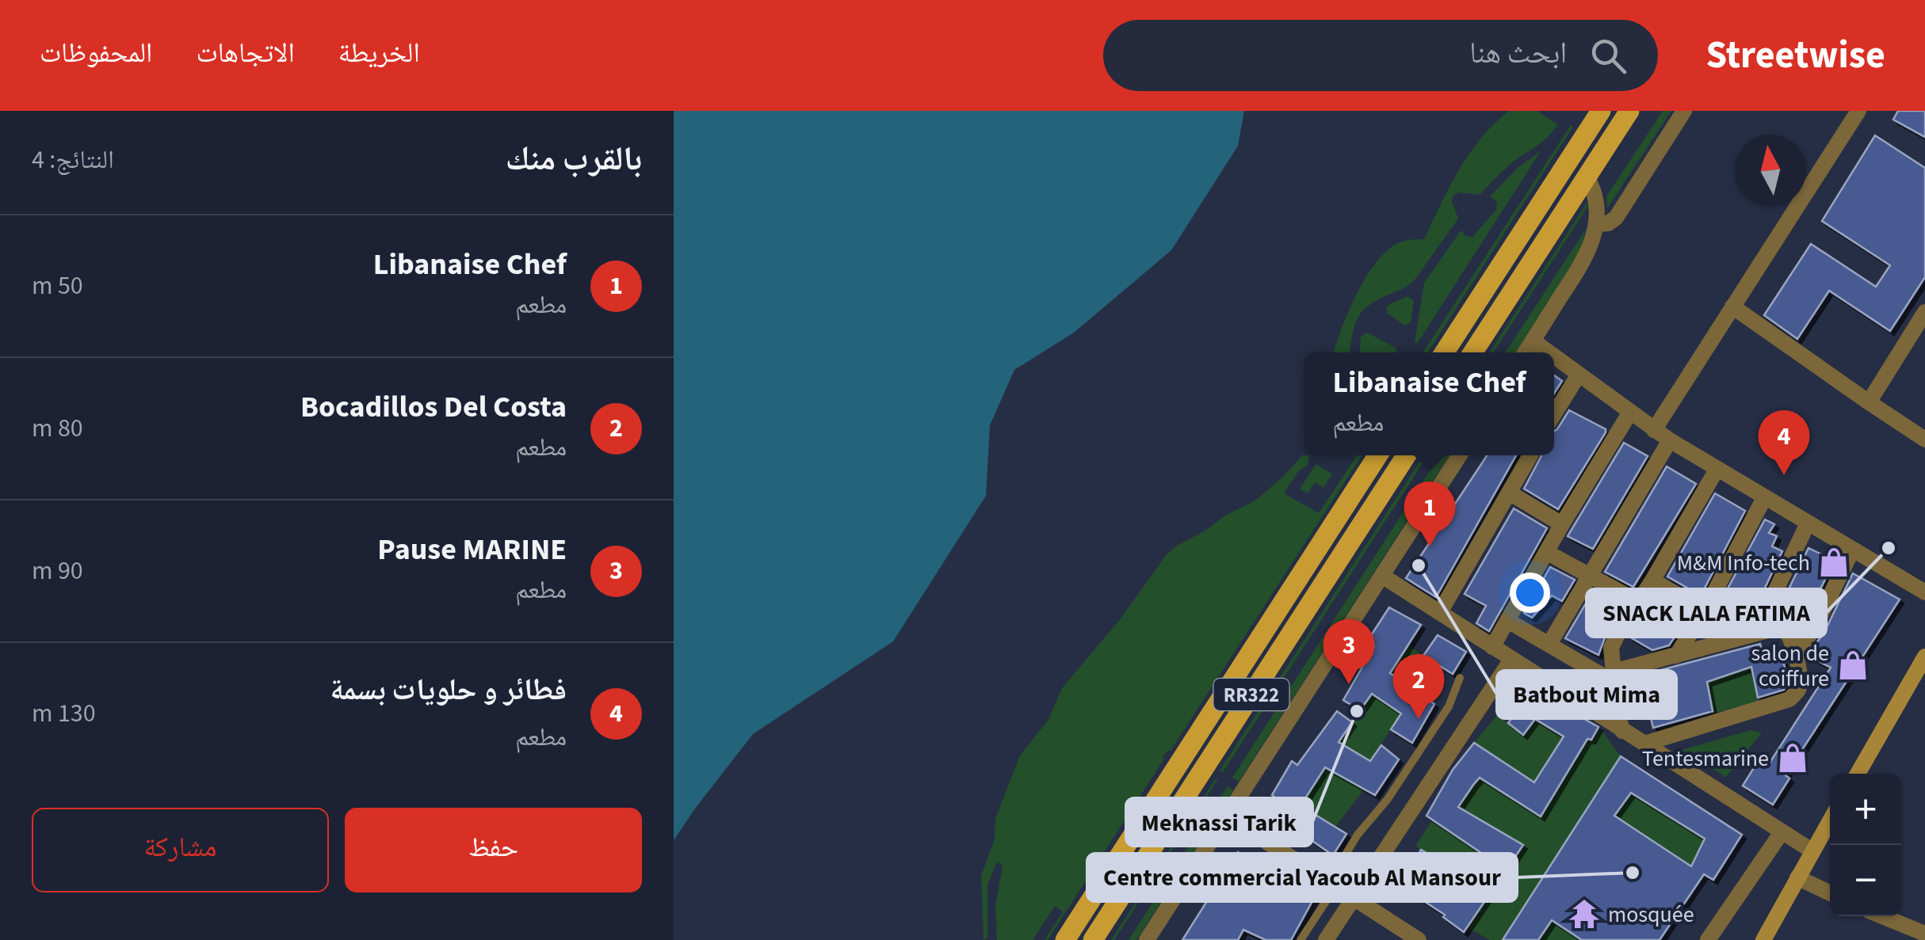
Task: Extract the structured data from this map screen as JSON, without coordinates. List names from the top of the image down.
{
  "streets": {
    "main road": ["RR322"]
  },
  "places": {
    "other": [
      "SNACK LALA FATIMA",
      "Batbout Mima",
      "Meknassi Tarik",
      "Centre commercial Yacoub Al Mansour"
    ],
    "shop": ["M&M Info-tech", "salon de coiffure", "Tentesmarine"],
    "temple": ["mosquée"]
  },
  "north": "top",
  "page": {
    "header": "Streetwise",
    "search": "ابحث هنا",
    "nav": ["الخريطة", "الاتجاهات", "المحفوظات"],
    "heading": ["بالقرب منك", "النتائج: 4"],
    "list": [
      {
        "mark": "1",
        "name": "Libanaise Chef",
        "note": "مطعم",
        "value": "50 m"
      },
      {
        "mark": "2",
        "name": "Bocadillos Del Costa",
        "note": "مطعم",
        "value": "80 m"
      },
      {
        "mark": "3",
        "name": "Pause MARINE",
        "note": "مطعم",
        "value": "90 m"
      },
      {
        "mark": "4",
        "name": "فطائر و حلويات بسمة",
        "note": "مطعم",
        "value": "130 m"
      }
    ],
    "popup": ["Libanaise Chef", "مطعم"],
    "pins": [
      "4",
      "1",
      "3",
      "2"
    ],
    "map_buttons": ["+", "−"],
    "buttons": ["حفظ", "مشاركة"]
  }
}
